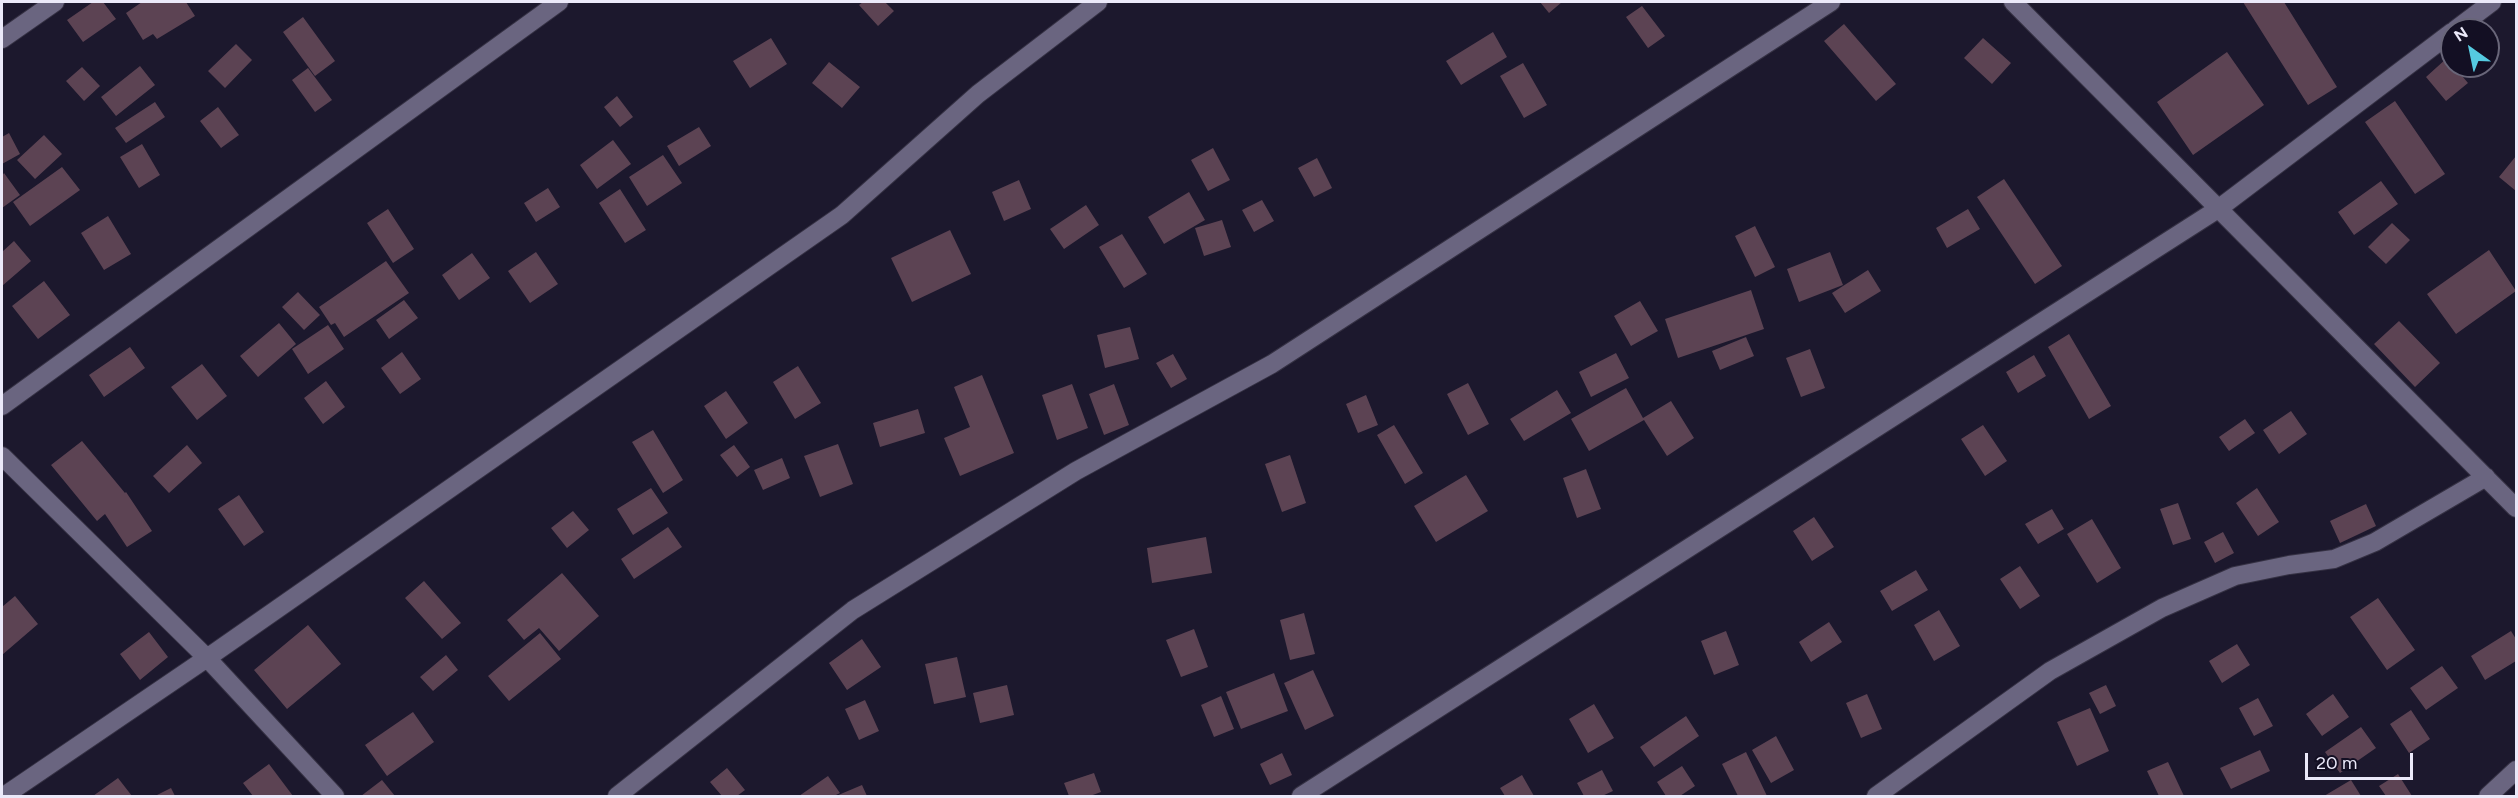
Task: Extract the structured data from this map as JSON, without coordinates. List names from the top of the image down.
{
  "scale_bar": "20 m",
  "north": "top left"
}
